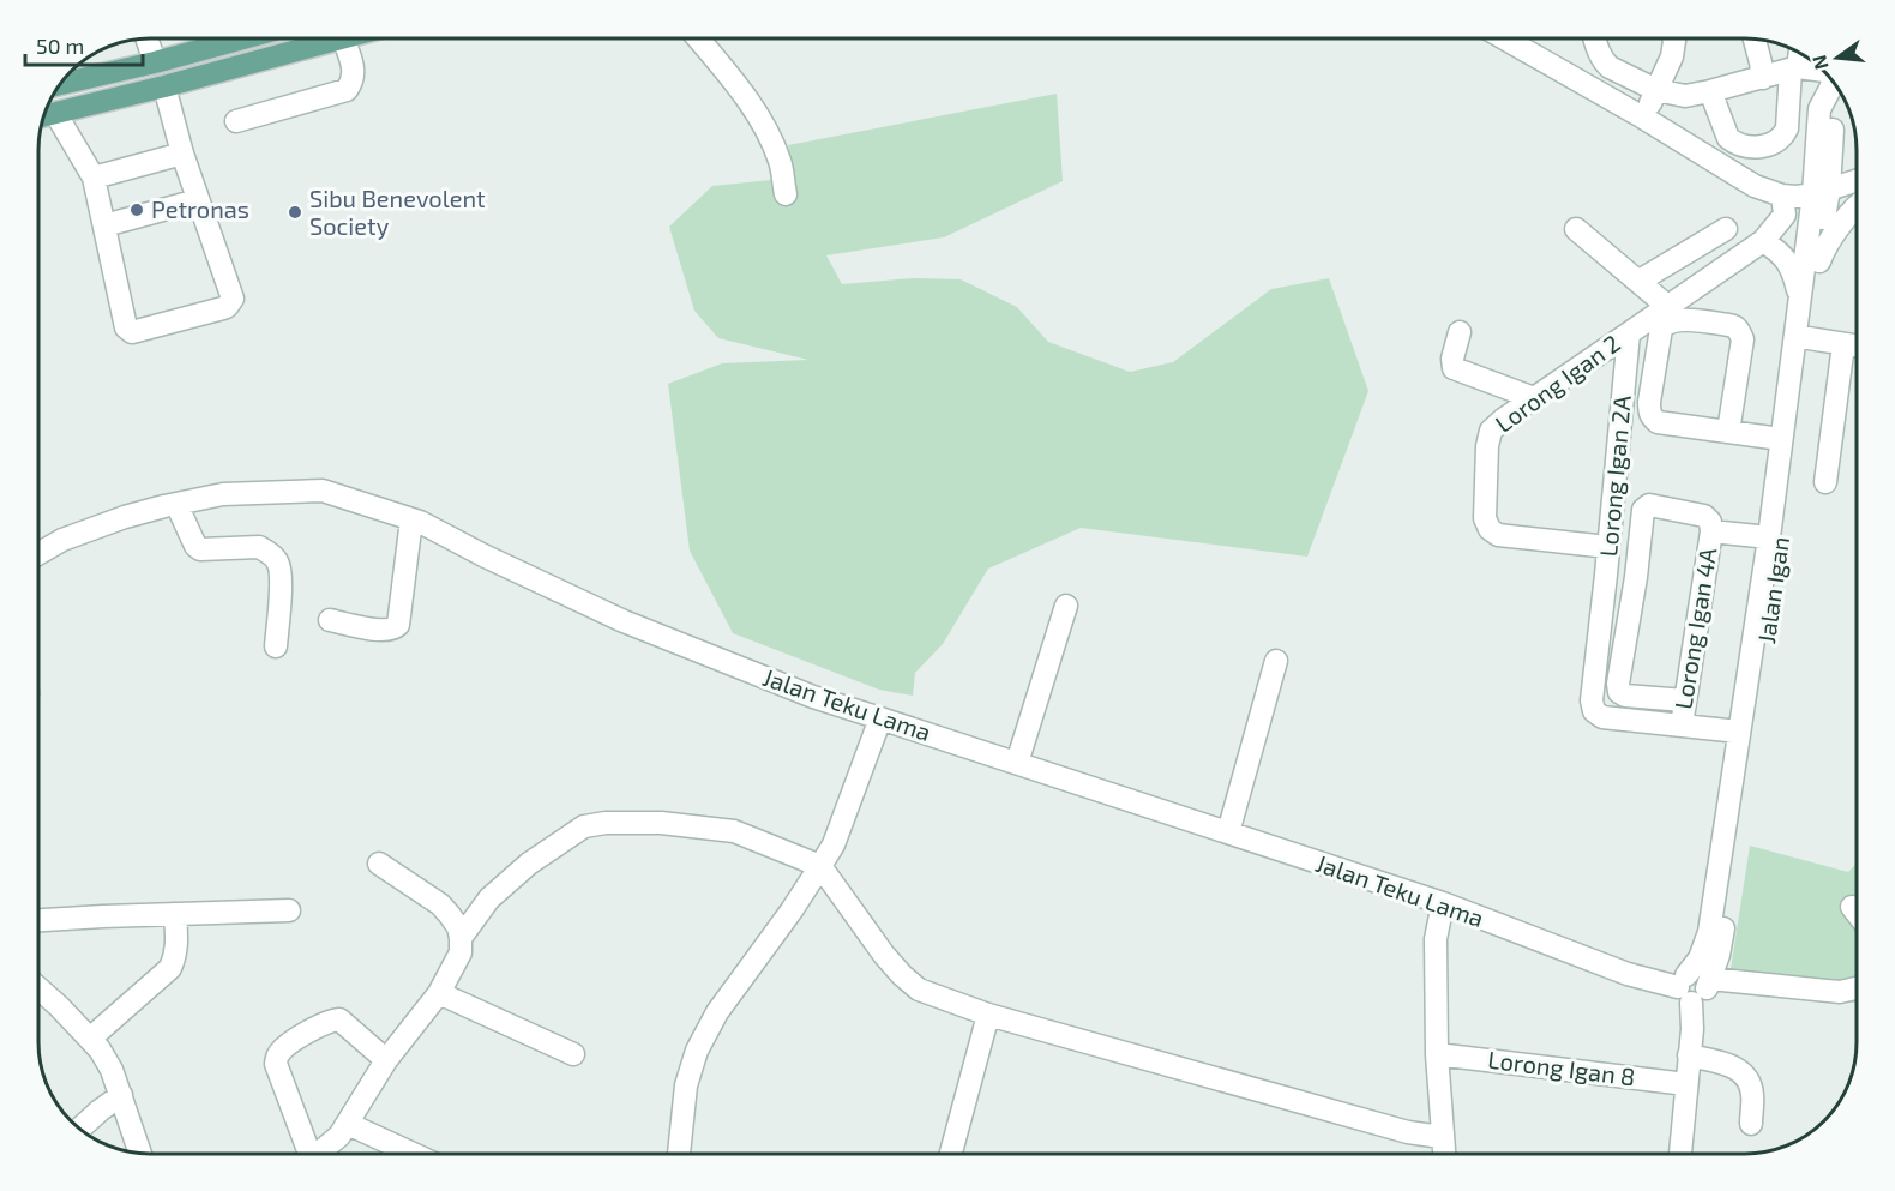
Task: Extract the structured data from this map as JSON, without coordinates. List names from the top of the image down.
{
  "streets": {
    "street": [
      "Lorong Igan 2",
      "Lorong Igan 2A",
      "Jalan Igan",
      "Lorong Igan 4A",
      "Jalan Teku Lama",
      "Lorong Igan 8"
    ]
  },
  "crossings": [
    ["Lorong Igan 2", "Lorong Igan 2A"],
    ["Lorong Igan 2A", "Lorong Igan 4A"],
    ["Jalan Igan", "Jalan Teku Lama"]
  ],
  "places": ["Petronas", "Sibu Benevolent Society"],
  "scale_bar": "50 m",
  "north": "left"
}
